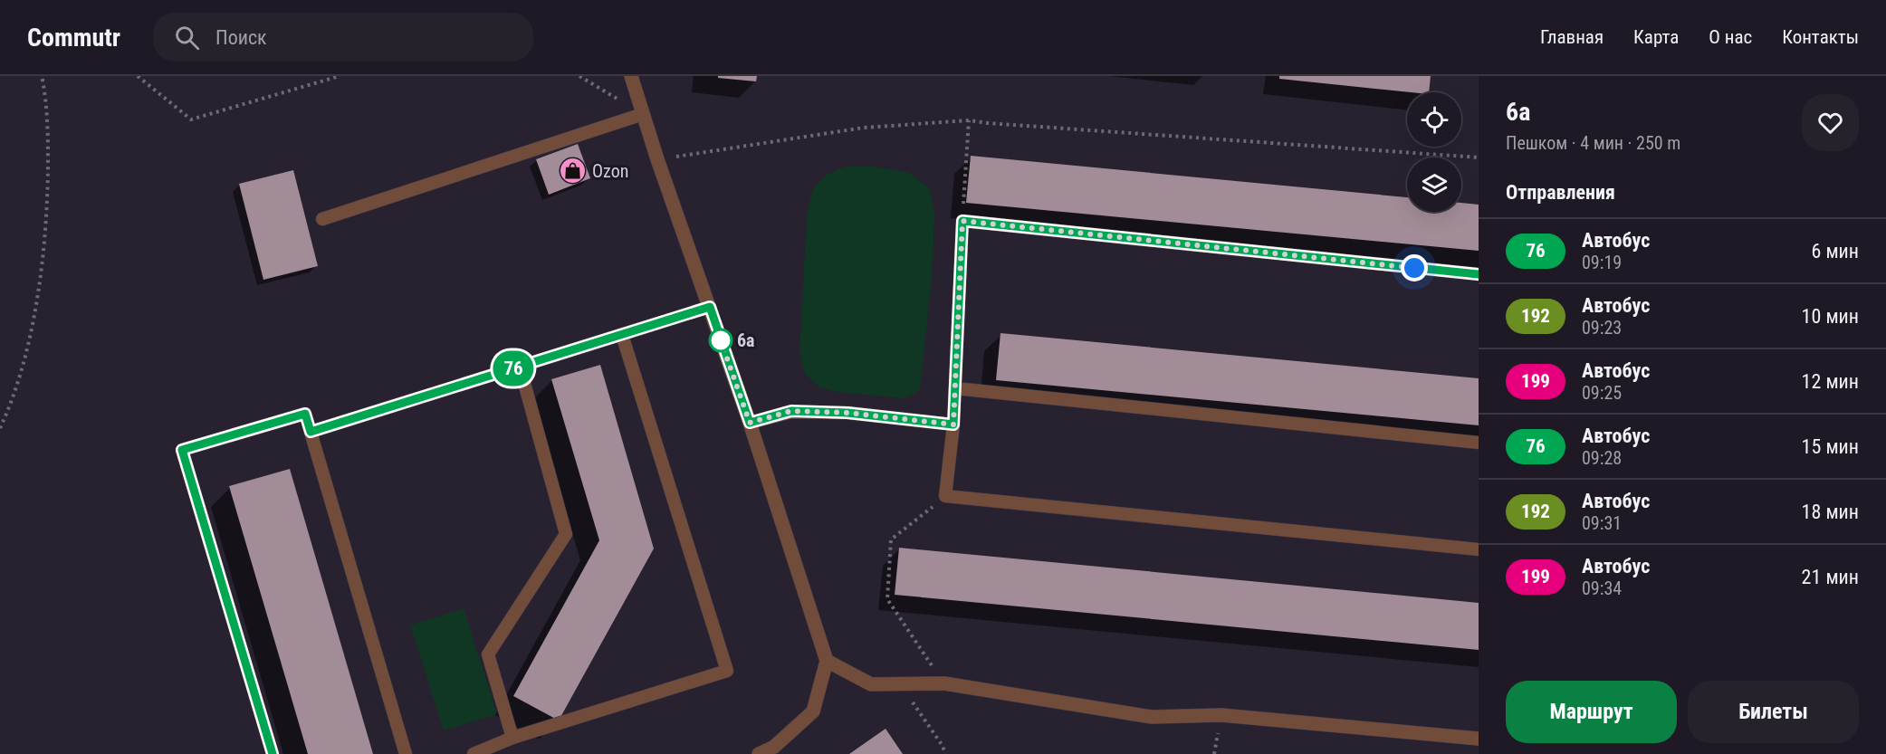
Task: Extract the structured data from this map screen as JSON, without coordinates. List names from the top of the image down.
{
  "places": {
    "shop": ["Ozon"],
    "other": ["6а"]
  },
  "lines": ["bus line 76"],
  "page": {
    "header": "Commutr",
    "search": "Поиск",
    "nav": [
      "Главная",
      "Карта",
      "О нас",
      "Контакты"
    ],
    "on_map": "76",
    "heading": [
      ["6а", "Пешком · 4 мин · 250 m"],
      "Отправления"
    ],
    "list": [
      {
        "mark": "76",
        "name": "Автобус",
        "note": "09:19",
        "value": "6 мин"
      },
      {
        "mark": "192",
        "name": "Автобус",
        "note": "09:23",
        "value": "10 мин"
      },
      {
        "mark": "199",
        "name": "Автобус",
        "note": "09:25",
        "value": "12 мин"
      },
      {
        "mark": "76",
        "name": "Автобус",
        "note": "09:28",
        "value": "15 мин"
      },
      {
        "mark": "192",
        "name": "Автобус",
        "note": "09:31",
        "value": "18 мин"
      },
      {
        "mark": "199",
        "name": "Автобус",
        "note": "09:34",
        "value": "21 мин"
      }
    ],
    "buttons": ["Маршрут", "Билеты"]
  }
}
